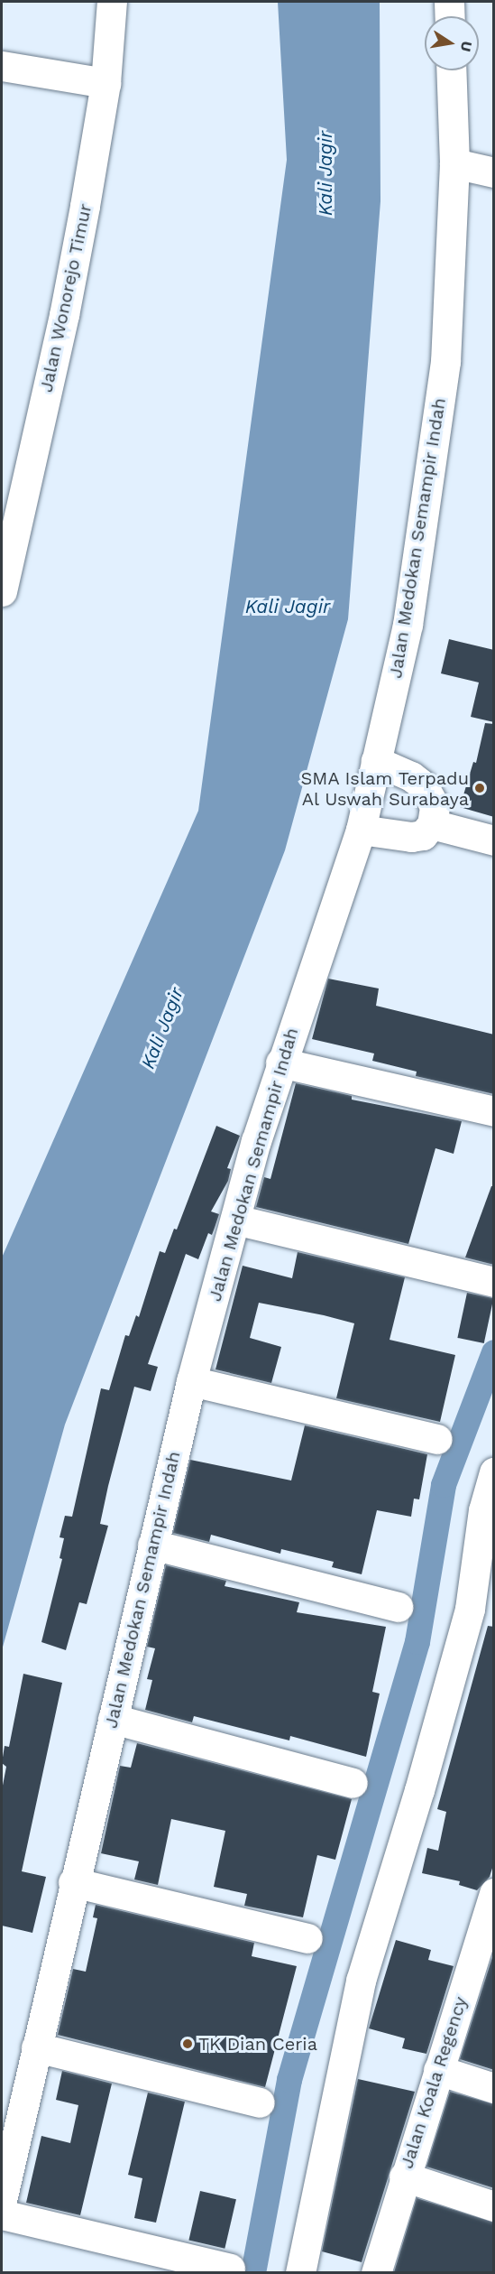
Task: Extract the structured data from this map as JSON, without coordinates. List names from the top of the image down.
{
  "streets": {
    "street": ["Jalan Wonorejo Timur", "Jalan Medokan Semampir Indah", "Jalan Koala Regency"]
  },
  "water": ["Kali Jagir"],
  "places": ["SMA Islam Terpadu Al Uswah Surabaya", "TK Dian Ceria"],
  "north": "right"
}
